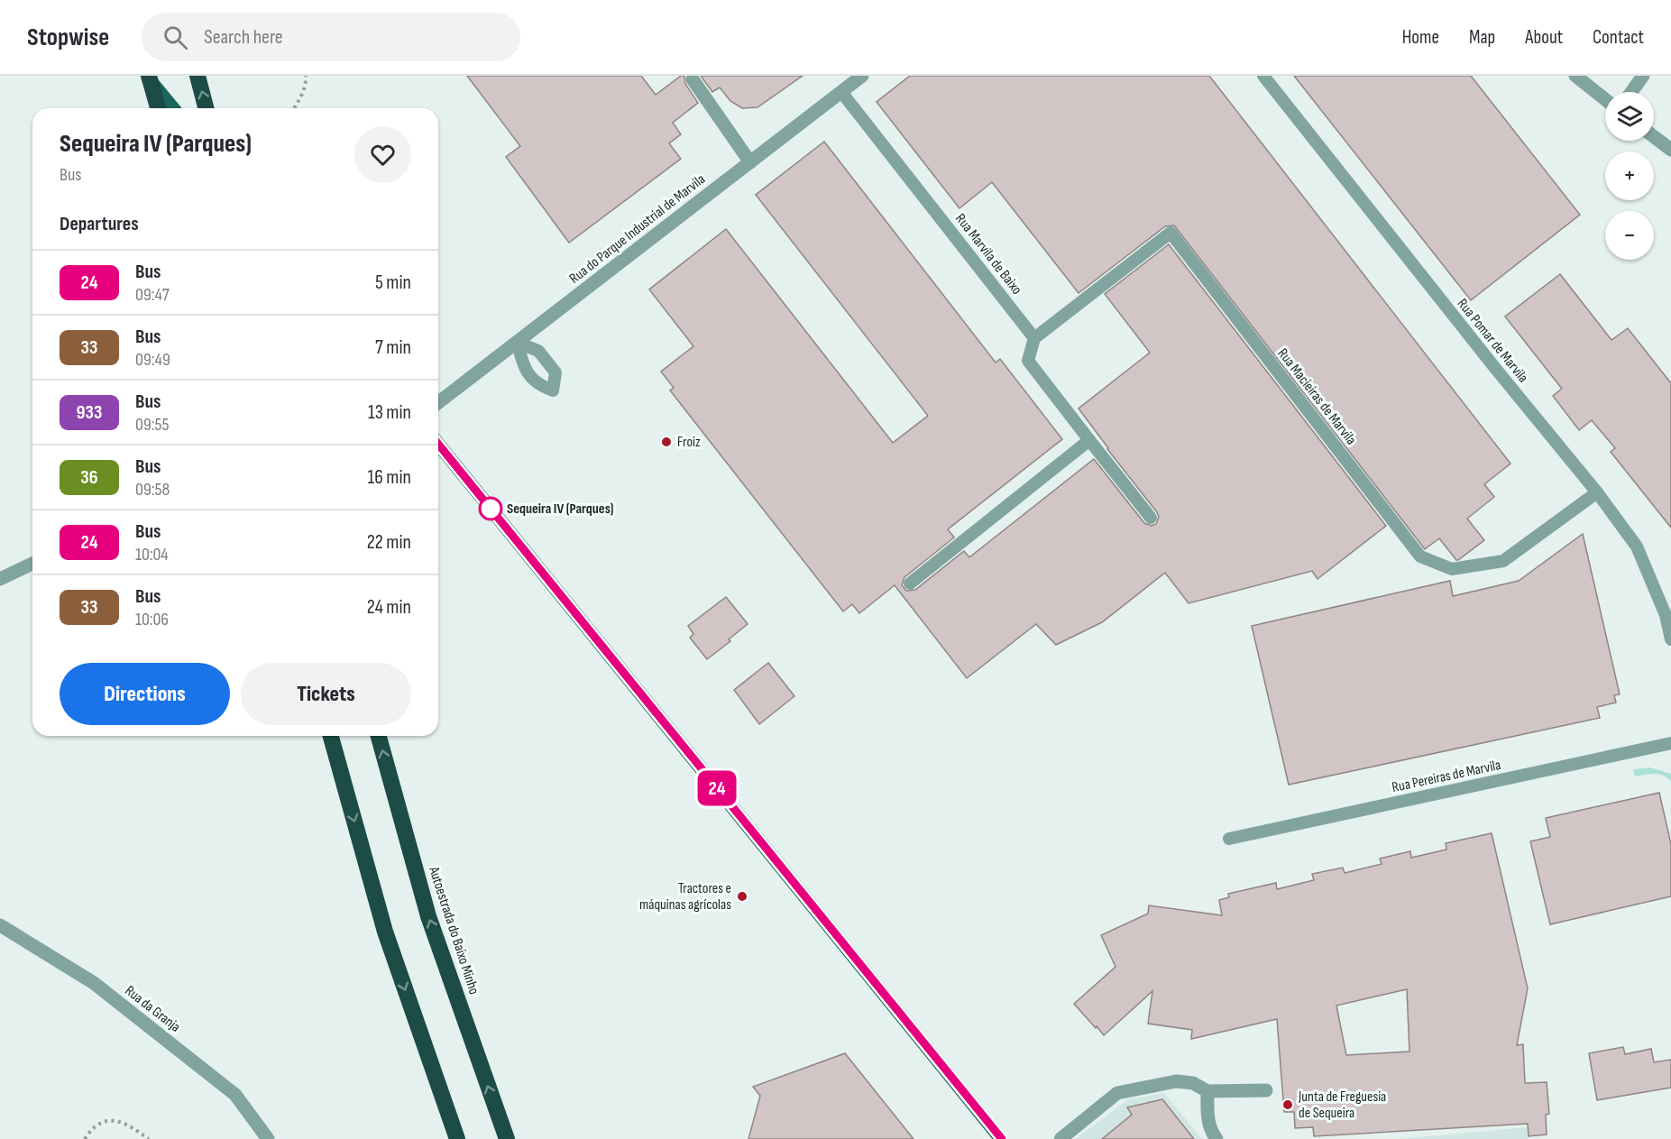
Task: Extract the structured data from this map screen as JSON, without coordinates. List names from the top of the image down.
{
  "streets": {
    "highway": ["Autoestrada do Baixo Minho"],
    "street": ["Rua do Parque Industrial de Marvila", "Rua da Granja"],
    "lane": [
      "Rua Marvila de Baixo",
      "Rua Pomar de Marvila",
      "Rua Macieiras de Marvila",
      "Rua Pereiras de Marvila"
    ]
  },
  "crossings": [
    ["Rua do Parque Industrial de Marvila", "Rua Marvila de Baixo"],
    ["Rua Marvila de Baixo", "Rua Macieiras de Marvila"],
    ["Rua Pomar de Marvila", "Rua Macieiras de Marvila"]
  ],
  "places": [
    "Froiz",
    "Sequeira IV (Parques)",
    "Tractores e máquinas agrícolas",
    "Junta de Freguesia de Sequeira"
  ],
  "lines": ["bus line 24"],
  "page": {
    "header": "Stopwise",
    "search": "Search here",
    "nav": [
      "Home",
      "Map",
      "About",
      "Contact"
    ],
    "on_map": "24",
    "map_buttons": ["+", "−"],
    "heading": [
      ["Sequeira IV (Parques)", "Bus"],
      "Departures"
    ],
    "list": [
      {
        "mark": "24",
        "name": "Bus",
        "note": "09:47",
        "value": "5 min"
      },
      {
        "mark": "33",
        "name": "Bus",
        "note": "09:49",
        "value": "7 min"
      },
      {
        "mark": "933",
        "name": "Bus",
        "note": "09:55",
        "value": "13 min"
      },
      {
        "mark": "36",
        "name": "Bus",
        "note": "09:58",
        "value": "16 min"
      },
      {
        "mark": "24",
        "name": "Bus",
        "note": "10:04",
        "value": "22 min"
      },
      {
        "mark": "33",
        "name": "Bus",
        "note": "10:06",
        "value": "24 min"
      }
    ],
    "buttons": ["Directions", "Tickets"]
  }
}
